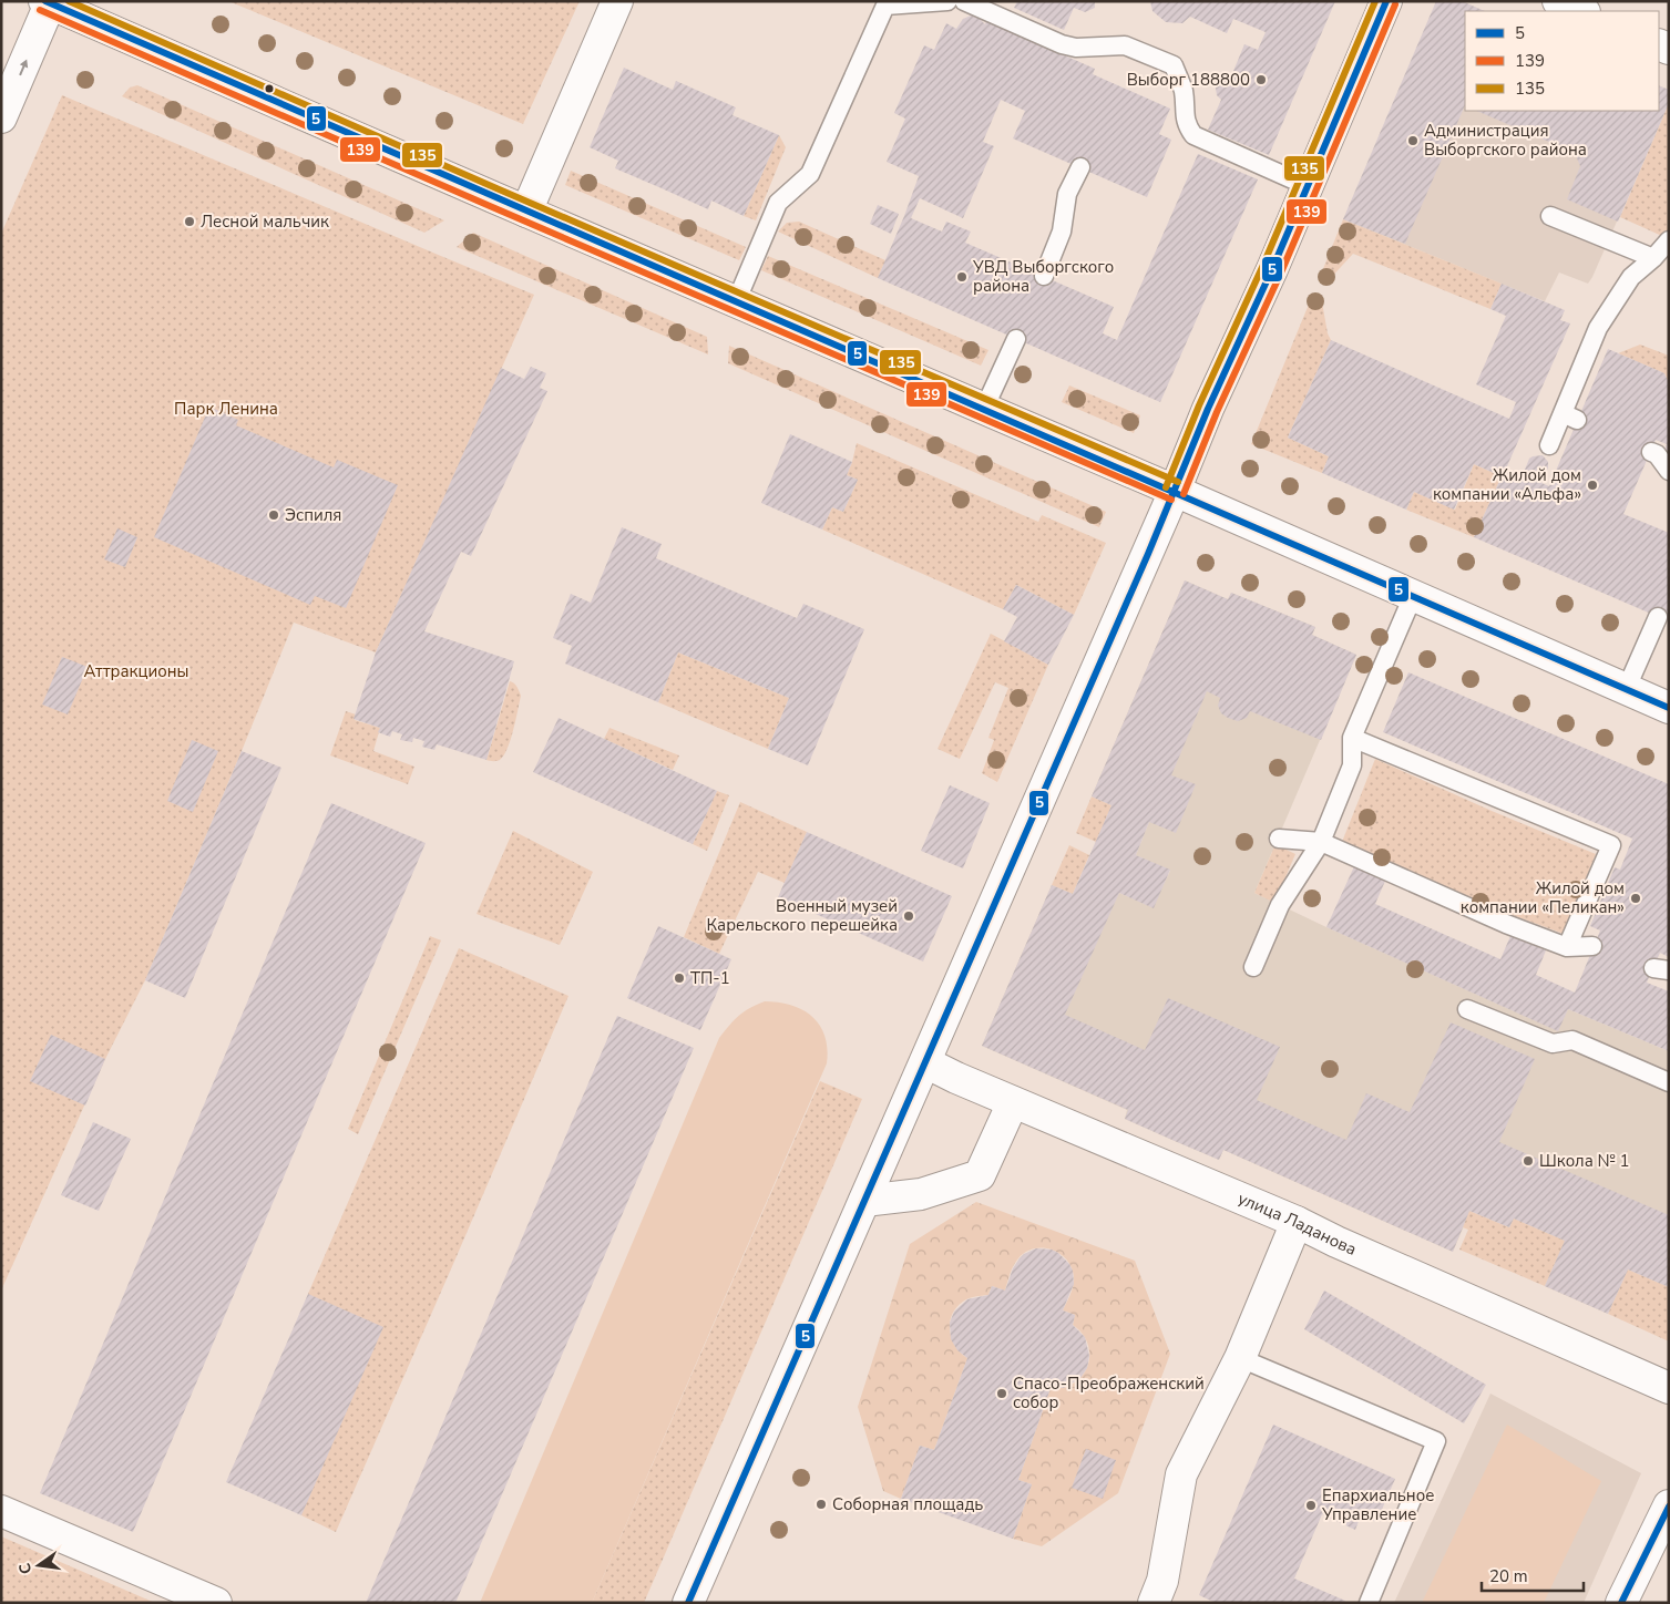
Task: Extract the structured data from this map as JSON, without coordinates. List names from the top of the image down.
{
  "streets": {
    "street": ["улица Ладанова"]
  },
  "parks": ["Парк Ленина", "Аттракционы"],
  "places": [
    "Выборг 188800",
    "Администрация Выборгского района",
    "Лесной мальчик",
    "УВД Выборгского района",
    "Жилой дом компании «Альфа»",
    "Эспиля",
    "Жилой дом компании «Пеликан»",
    "Военный музей Карельского перешейка",
    "ТП-1",
    "Школа № 1",
    "Спасо-Преображенский собор",
    "Соборная площадь",
    "Епархиальное Управление"
  ],
  "lines": ["transit line 5", "transit line 135", "transit line 139"],
  "legend": ["5", "139", "135"],
  "scale_bar": "20 m",
  "north": "left"
}
